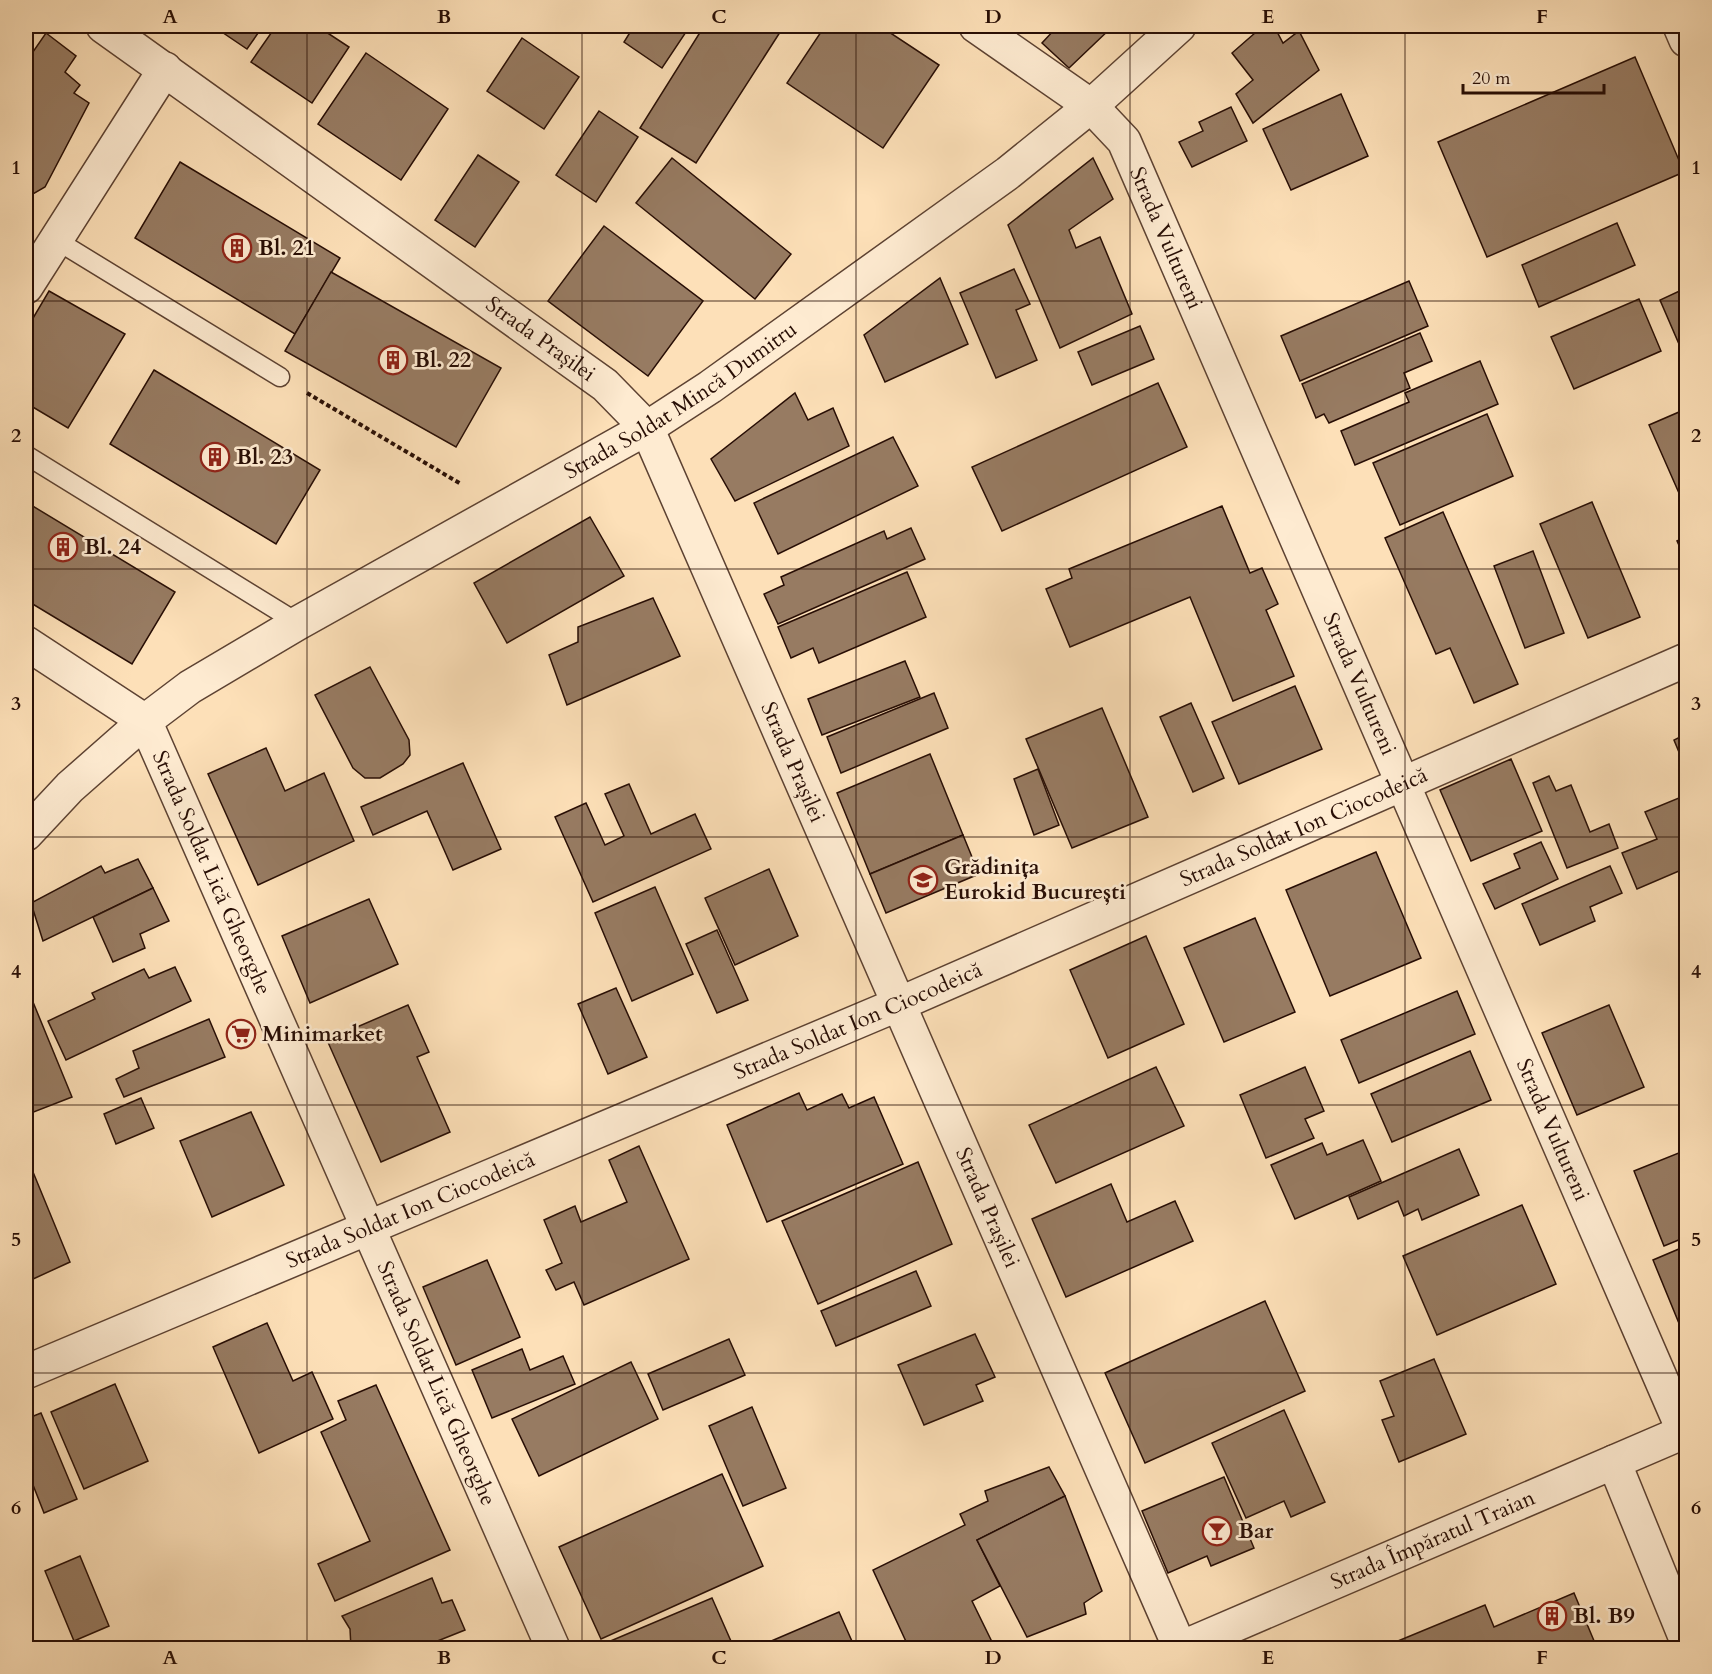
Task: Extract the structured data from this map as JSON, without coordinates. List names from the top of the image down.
{
  "streets": {
    "street": [
      "Strada Vultureni",
      "Strada Prașilei",
      "Strada Soldat Mincă Dumitru",
      "Strada Soldat Ion Ciocodeică",
      "Strada Soldat Lică Gheorghe",
      "Strada Împăratul Traian"
    ]
  },
  "crossings": [
    ["Strada Vultureni", "Strada Soldat Mincă Dumitru"],
    ["Strada Vultureni", "Strada Soldat Ion Ciocodeică"],
    ["Strada Vultureni", "Strada Împăratul Traian"],
    ["Strada Prașilei", "Strada Soldat Mincă Dumitru"],
    ["Strada Prașilei", "Strada Soldat Ion Ciocodeică"],
    ["Strada Prașilei", "Strada Împăratul Traian"],
    ["Strada Soldat Mincă Dumitru", "Strada Soldat Lică Gheorghe"],
    ["Strada Soldat Ion Ciocodeică", "Strada Soldat Lică Gheorghe"]
  ],
  "places": {
    "building": [
      "Bl. 21",
      "Bl. 22",
      "Bl. 23",
      "Bl. 24",
      "Bl. B9"
    ],
    "school or university": ["Grădinița Eurokid București"],
    "supermarket": ["Minimarket"],
    "bar": ["Bar"]
  },
  "scale_bar": "20 m",
  "grid": {
    "columns": [
      "A",
      "B",
      "C",
      "D",
      "E",
      "F"
    ],
    "rows": [
      "1",
      "2",
      "3",
      "4",
      "5",
      "6"
    ]
  }
}
